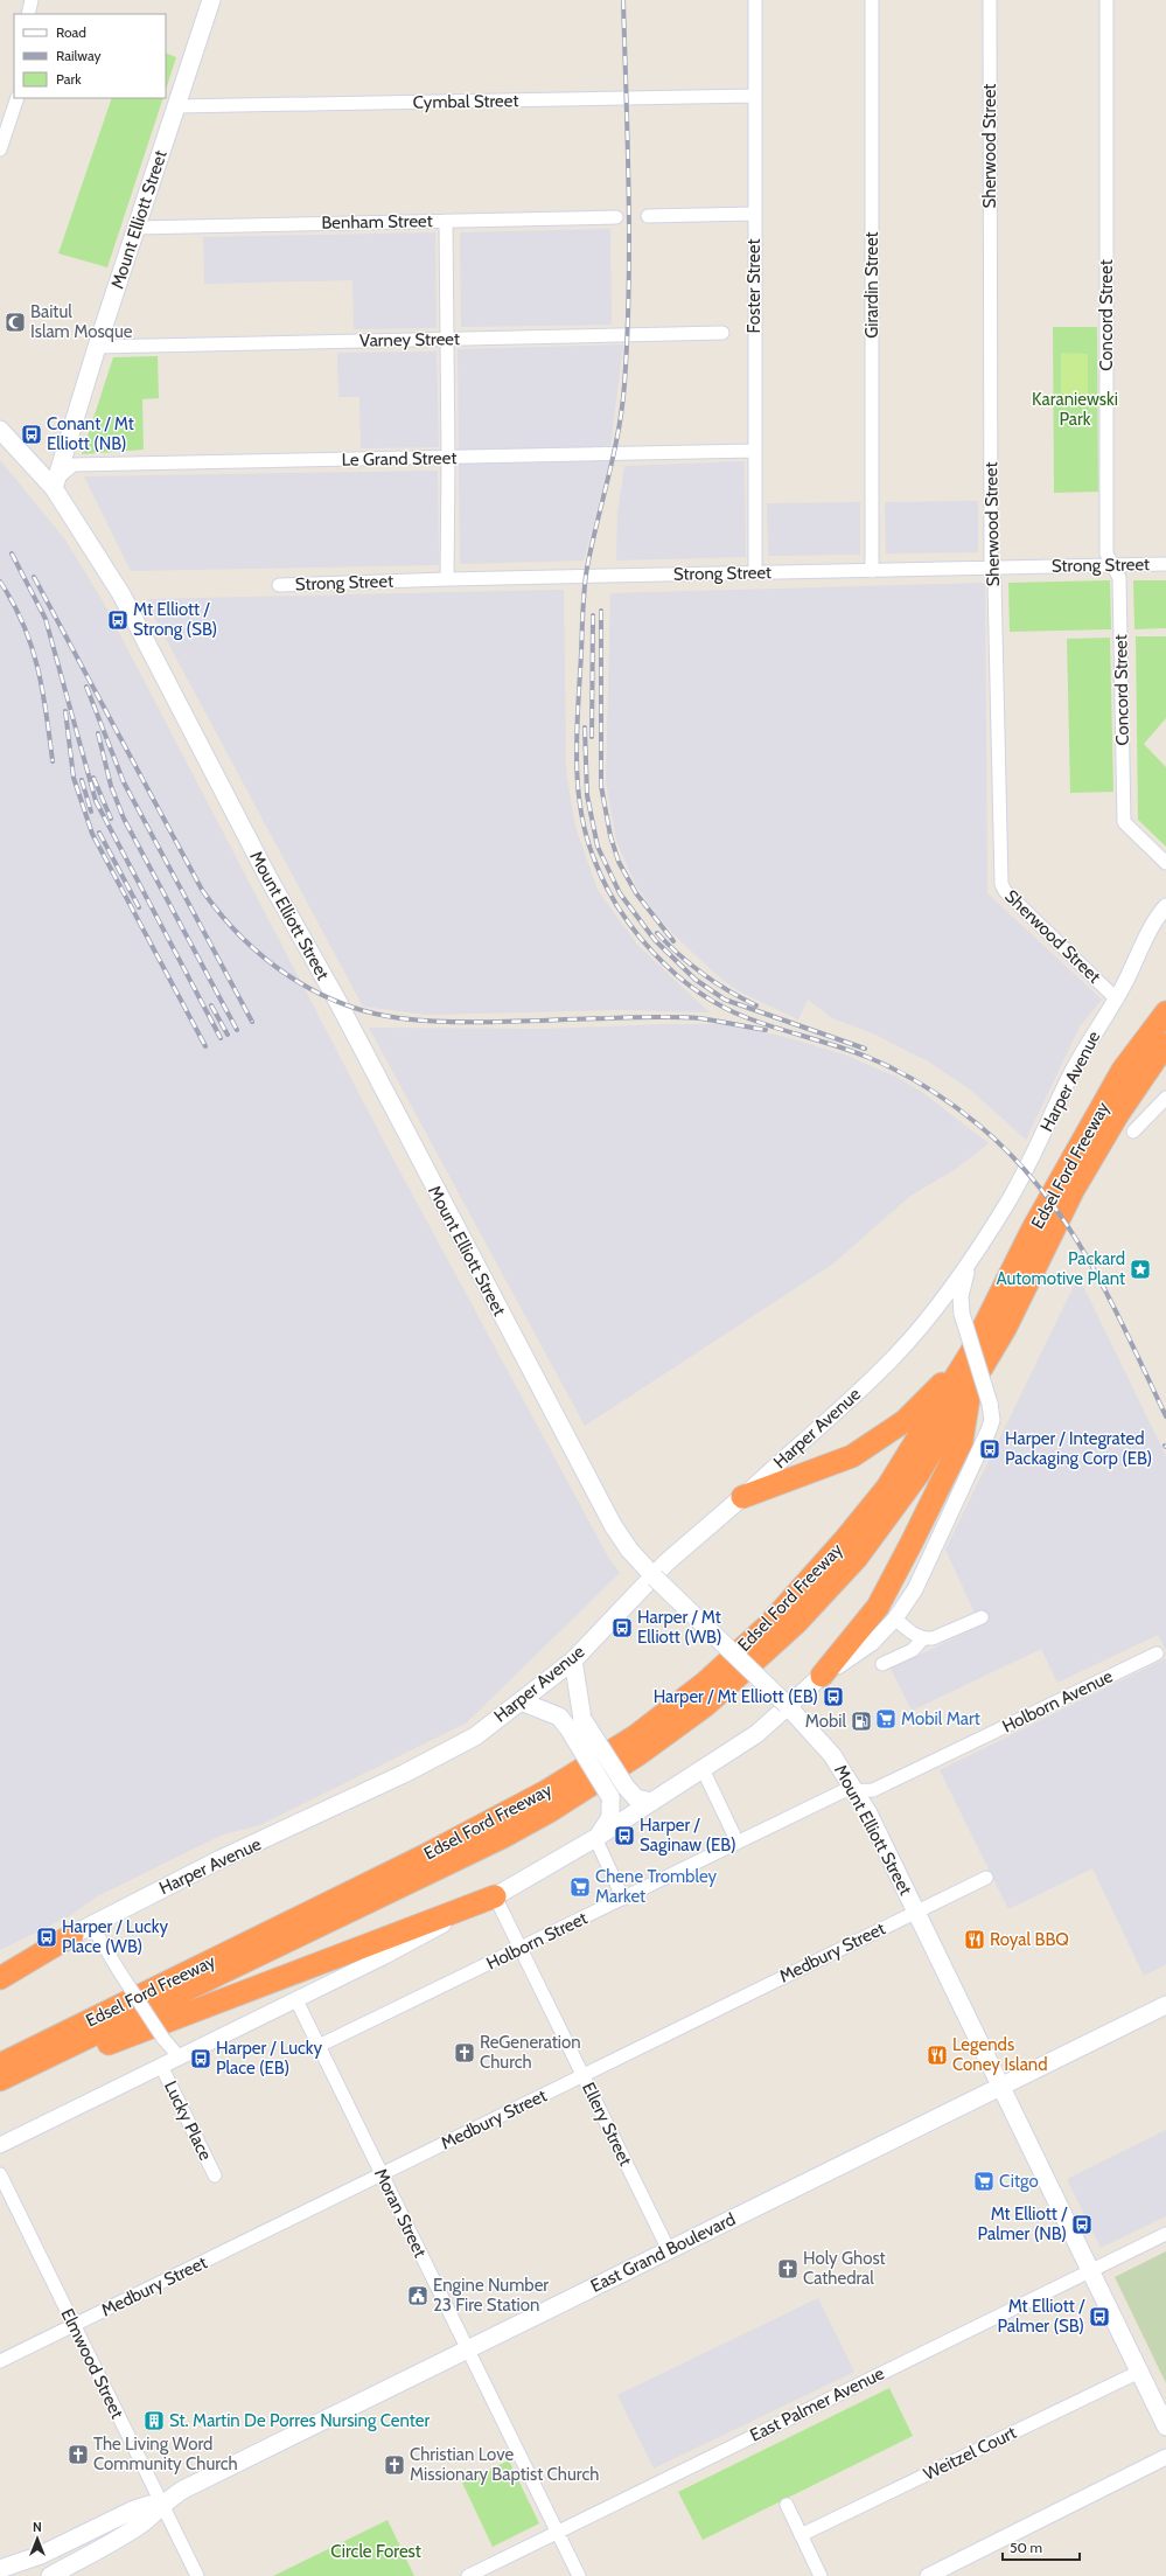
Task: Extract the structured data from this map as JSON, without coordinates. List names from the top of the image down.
{
  "streets": {
    "highway": ["Edsel Ford Freeway"],
    "main road": ["Mount Elliott Street", "Harper Avenue", "East Grand Boulevard"],
    "street": [
      "Cymbal Street",
      "Sherwood Street",
      "Benham Street",
      "Girardin Street",
      "Foster Street",
      "Concord Street",
      "Varney Street",
      "Le Grand Street",
      "Strong Street",
      "Holborn Avenue",
      "Holborn Street",
      "Medbury Street",
      "Lucky Place",
      "Ellery Street",
      "Moran Street",
      "Elmwood Street",
      "East Palmer Avenue",
      "Weitzel Court"
    ]
  },
  "crossings": [
    ["Cymbal Street", "Mount Elliott Street"],
    ["Cymbal Street", "Foster Street"],
    ["Sherwood Street", "Strong Street"],
    ["Sherwood Street", "Harper Avenue"],
    ["Mount Elliott Street", "Benham Street"],
    ["Mount Elliott Street", "Varney Street"],
    ["Mount Elliott Street", "Le Grand Street"],
    ["Mount Elliott Street", "Harper Avenue"],
    ["Mount Elliott Street", "Holborn Avenue"],
    ["Mount Elliott Street", "Holborn Street"],
    ["Mount Elliott Street", "Medbury Street"],
    ["Mount Elliott Street", "East Grand Boulevard"],
    ["Mount Elliott Street", "East Palmer Avenue"],
    ["Mount Elliott Street", "Weitzel Court"],
    ["Girardin Street", "Strong Street"],
    ["Foster Street", "Le Grand Street"],
    ["Foster Street", "Strong Street"],
    ["Concord Street", "Strong Street"],
    ["Harper Avenue", "Lucky Place"],
    ["Holborn Avenue", "Holborn Street"],
    ["Holborn Street", "Ellery Street"],
    ["Holborn Street", "Moran Street"],
    ["Medbury Street", "Ellery Street"],
    ["Medbury Street", "Moran Street"],
    ["Medbury Street", "Elmwood Street"],
    ["Ellery Street", "East Grand Boulevard"],
    ["Moran Street", "East Grand Boulevard"],
    ["Moran Street", "East Palmer Avenue"],
    ["East Grand Boulevard", "Elmwood Street"]
  ],
  "parks": ["Karaniewski Park", "Circle Forest"],
  "places": {
    "mosque": ["Baitul Islam Mosque"],
    "bus stop": [
      "Conant / Mt Elliott (NB)",
      "Mt Elliott / Strong (SB)",
      "Harper / Integrated Packaging Corp (EB)",
      "Harper / Mt Elliott (WB)",
      "Harper / Mt Elliott (EB)",
      "Harper / Saginaw (EB)",
      "Harper / Lucky Place (WB)",
      "Harper / Lucky Place (EB)",
      "Mt Elliott / Palmer (NB)",
      "Mt Elliott / Palmer (SB)"
    ],
    "place": ["Packard Automotive Plant"],
    "supermarket": ["Mobil Mart", "Chene Trombley Market", "Citgo"],
    "fuel station": ["Mobil"],
    "restaurant": ["Royal BBQ", "Legends Coney Island"],
    "church": [
      "ReGeneration Church",
      "Holy Ghost Cathedral",
      "The Living Word Community Church",
      "Christian Love Missionary Baptist Church"
    ],
    "public building": ["Engine Number 23 Fire Station"],
    "building": ["St. Martin De Porres Nursing Center"]
  },
  "legend": ["Road", "Railway", "Park"],
  "scale_bar": "50 m",
  "north": "top"
}
